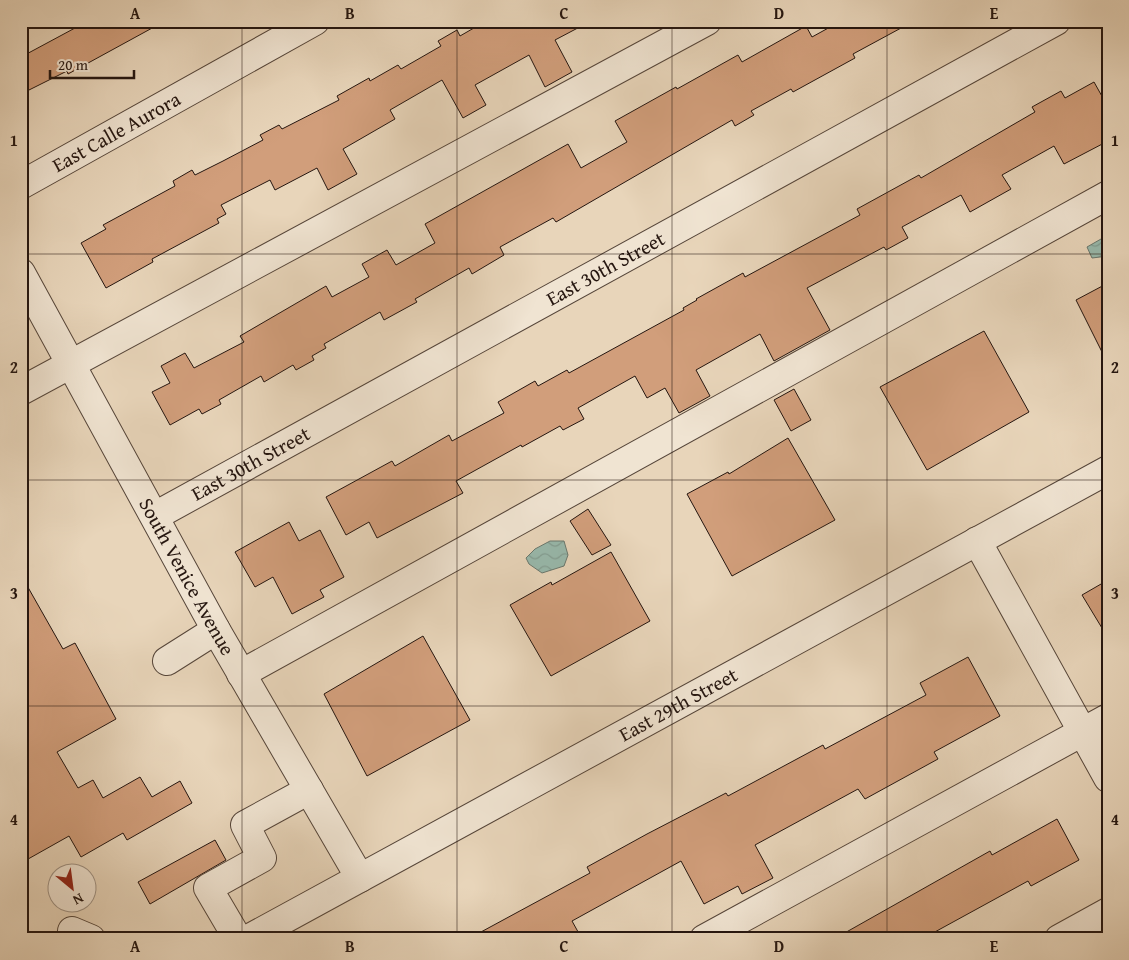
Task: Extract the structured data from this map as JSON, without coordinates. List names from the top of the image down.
{
  "streets": {
    "street": [
      "East Calle Aurora",
      "East 30th Street",
      "South Venice Avenue",
      "East 29th Street"
    ]
  },
  "crossings": [
    ["East 30th Street", "South Venice Avenue"],
    ["South Venice Avenue", "East 29th Street"]
  ],
  "scale_bar": "20 m",
  "north": "bottom right",
  "grid": {
    "columns": [
      "A",
      "B",
      "C",
      "D",
      "E"
    ],
    "rows": [
      "1",
      "2",
      "3",
      "4"
    ]
  }
}
